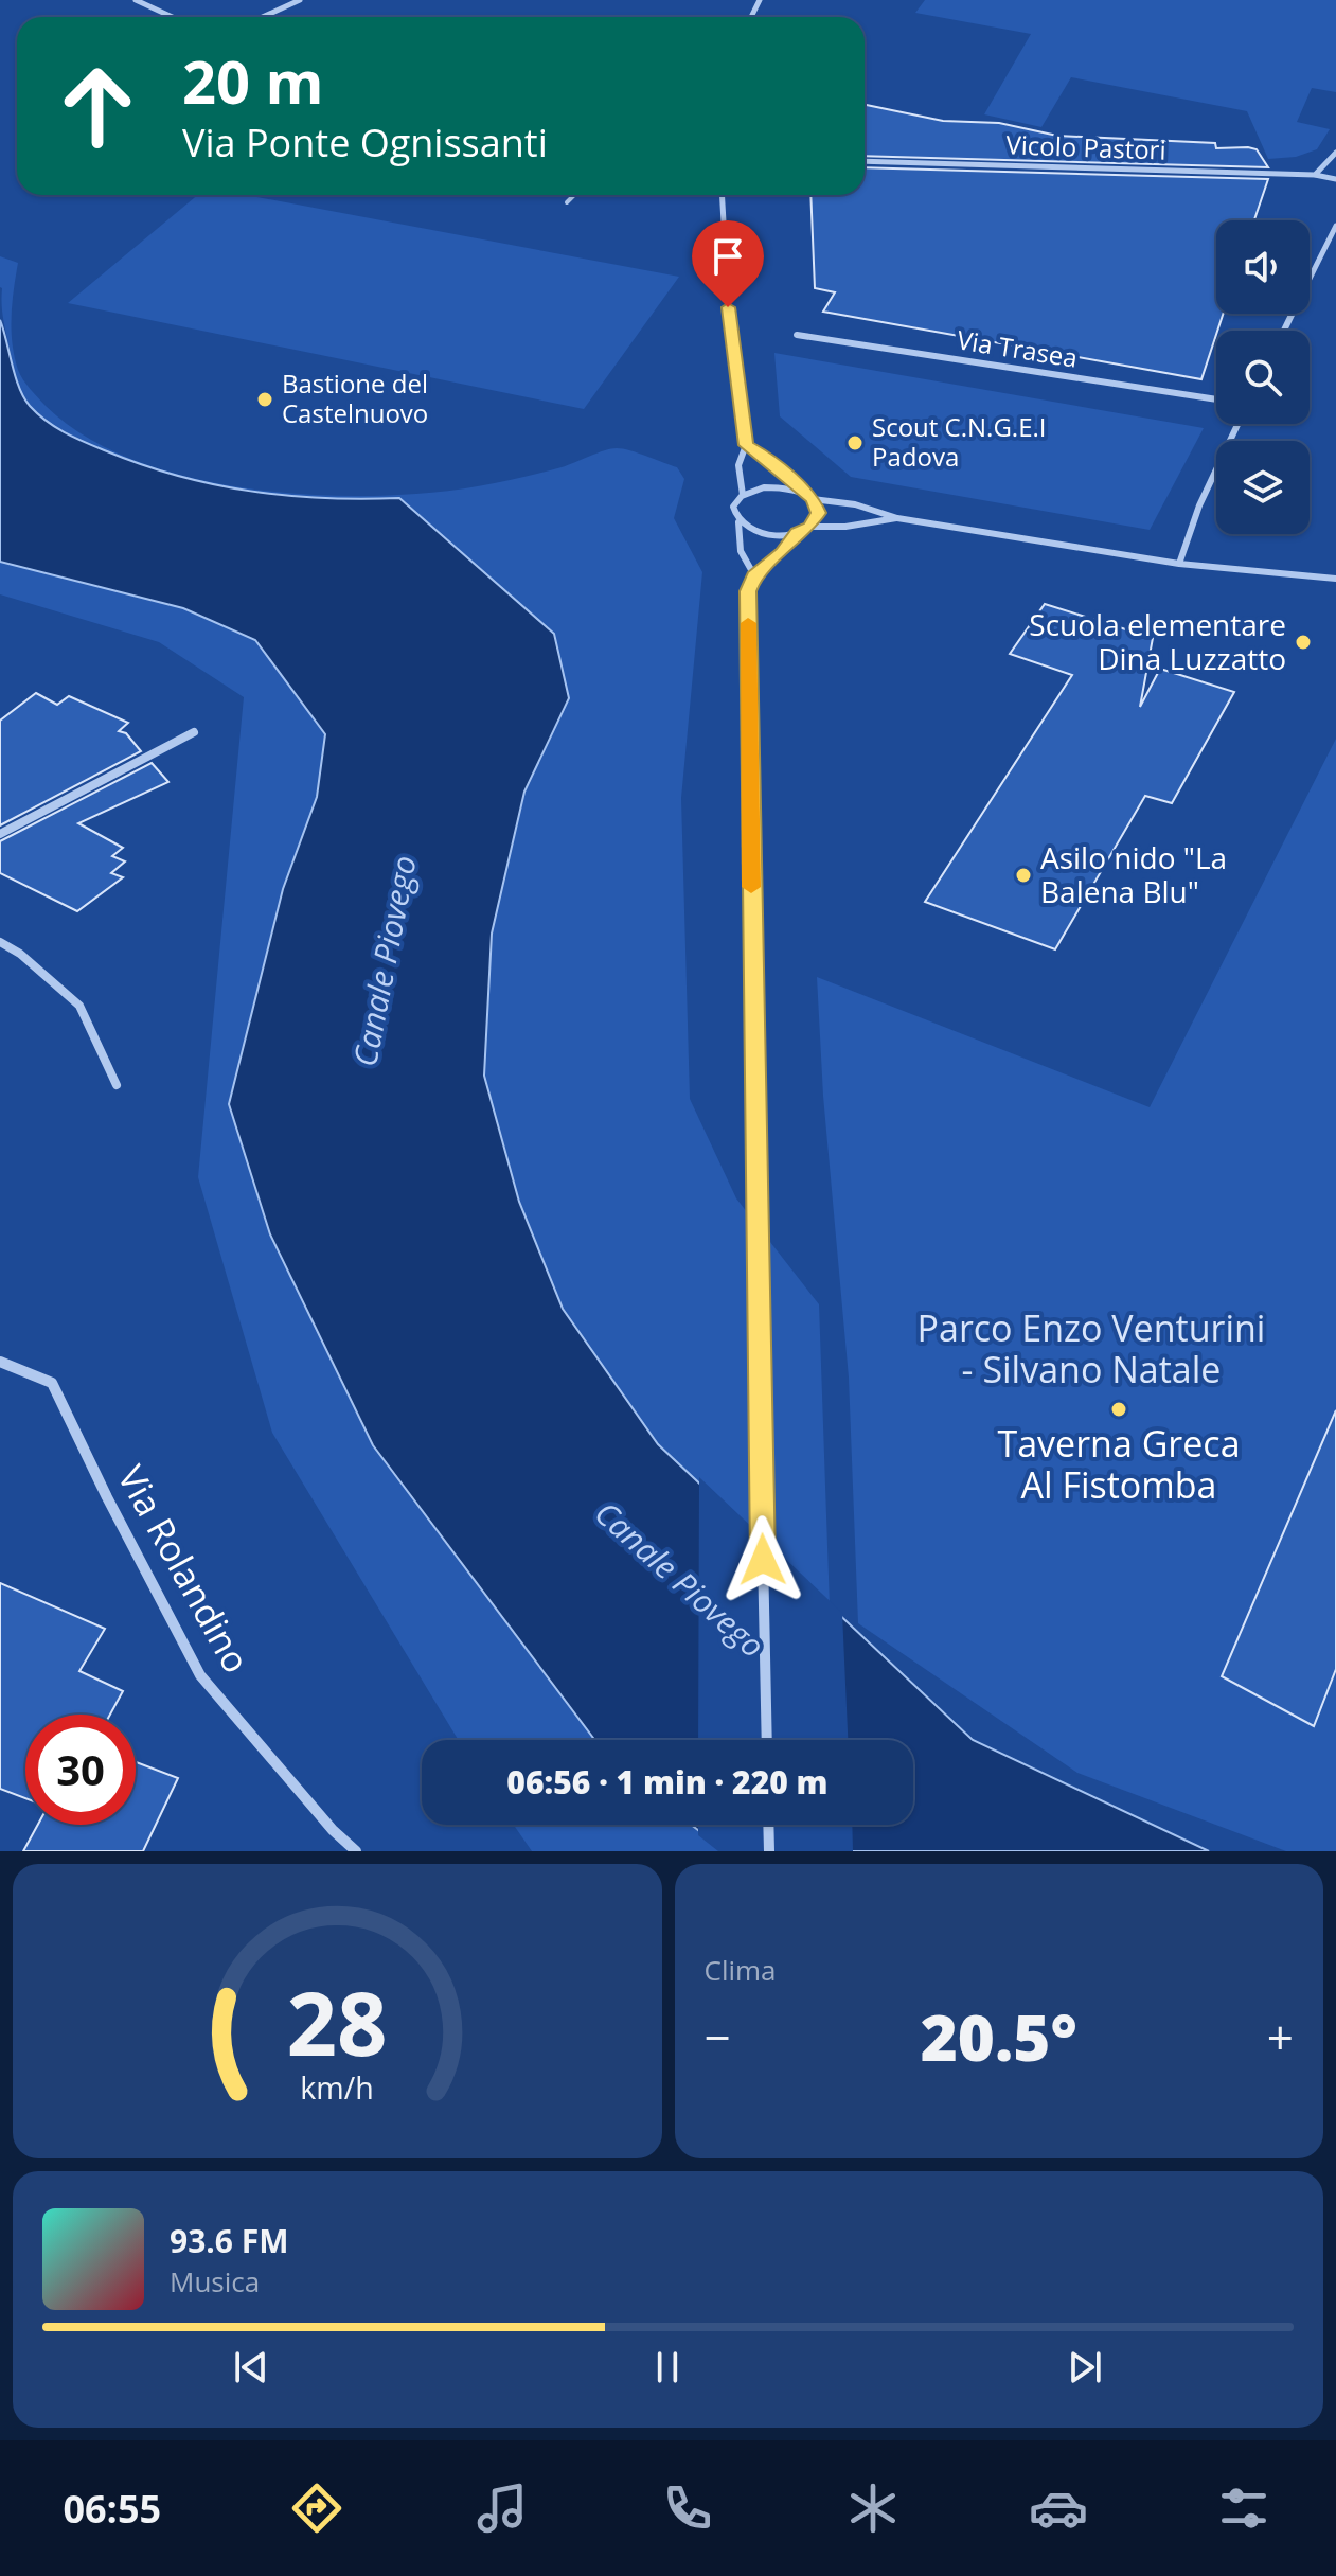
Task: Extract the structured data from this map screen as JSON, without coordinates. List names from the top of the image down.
{
  "streets": {
    "street": ["Vicolo Pastori", "Via Trasea", "Via Rolandino"]
  },
  "water": ["Canale Piovego"],
  "parks": ["Parco Enzo Venturini - Silvano Natale"],
  "places": [
    "Bastione del Castelnuovo",
    "Scout C.N.G.E.I Padova",
    "Scuola elementare Dina Luzzatto",
    "Asilo nido \"La Balena Blu\"",
    "Taverna Greca Al Fistomba"
  ],
  "page": {
    "turn": ["20 m", "Via Ponte Ognissanti"],
    "limit": "30",
    "trip": "06:56 · 1 min · 220 m",
    "tile": "Clima",
    "heat": ["−", "20.5°", "+"],
    "song": ["93.6 FM", "Musica"],
    "tabs": "06:55",
    "gauge": ["28", "km/h"]
  }
}
